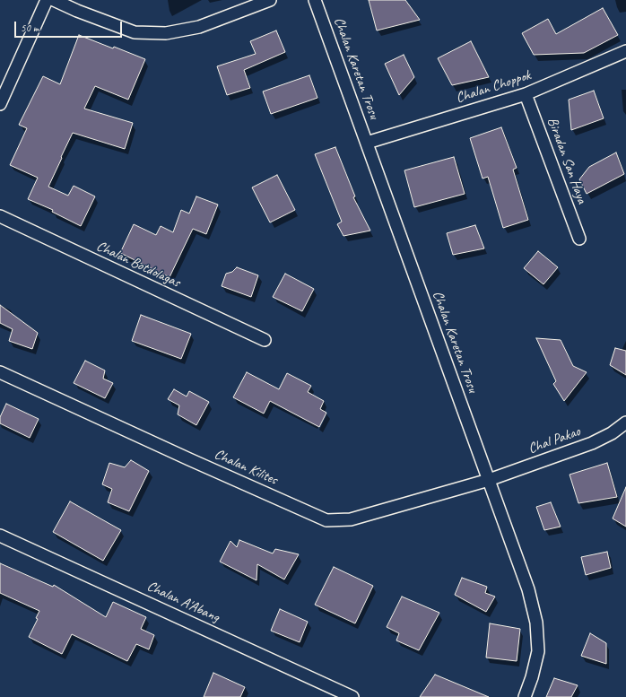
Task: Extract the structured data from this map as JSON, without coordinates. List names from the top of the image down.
{
  "streets": {
    "street": [
      "Chalan Karetan Trosu",
      "Chalan Choppok",
      "Biradan San Haya",
      "Chalan Botdolagas",
      "Chal Pakao",
      "Chalan Kilites",
      "Chalan A'Abang"
    ]
  },
  "crossings": [
    ["Chalan Karetan Trosu", "Chalan Choppok"],
    ["Chalan Karetan Trosu", "Chal Pakao"],
    ["Chalan Karetan Trosu", "Chalan Kilites"],
    ["Chalan Choppok", "Biradan San Haya"],
    ["Chal Pakao", "Chalan Kilites"]
  ],
  "scale_bar": "50 m"
}
